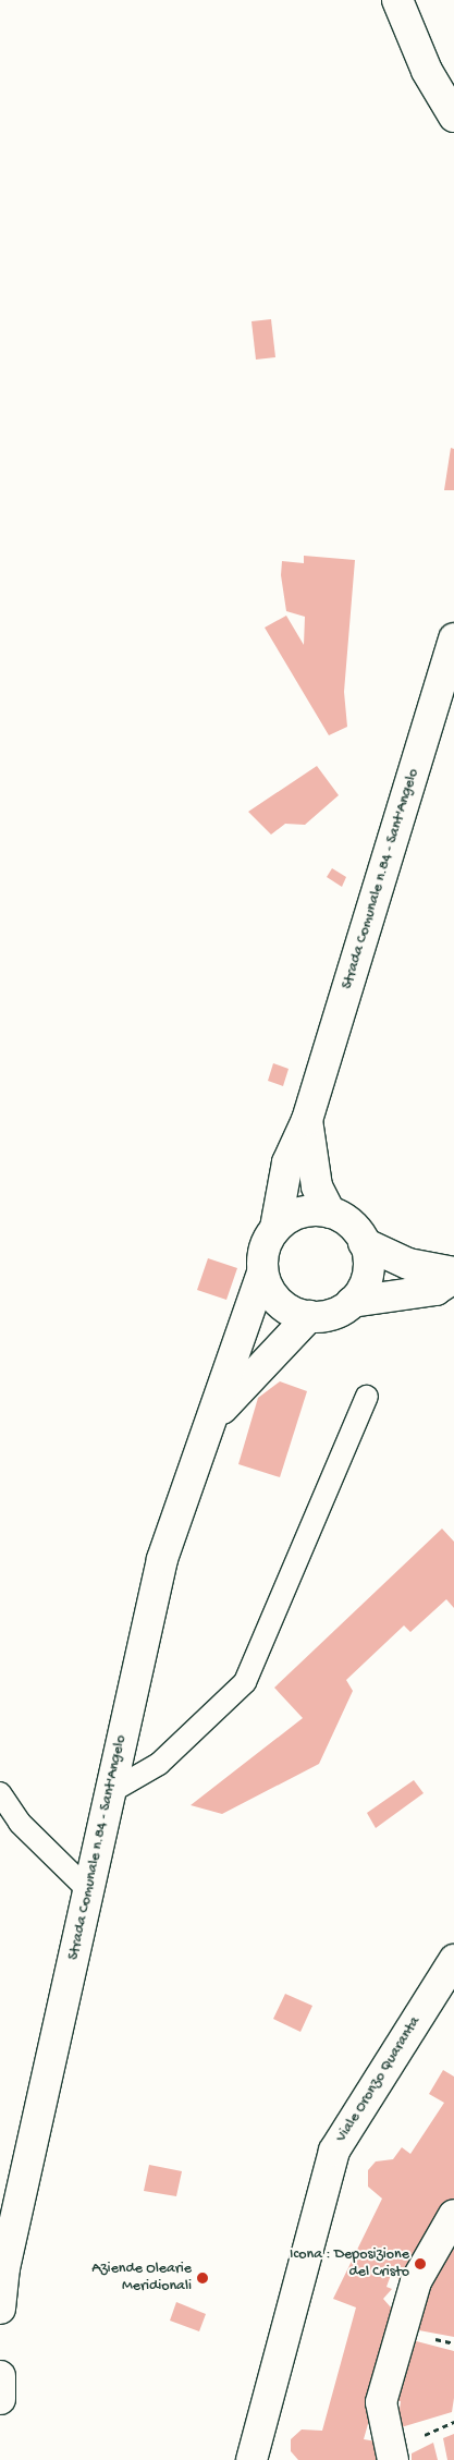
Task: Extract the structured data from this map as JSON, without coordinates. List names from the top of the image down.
{
  "streets": {
    "street": ["Strada Comunale n.84 - Sant'Angelo", "Viale Oronzo Quaranta"]
  },
  "places": ["Icona : Deposizione del Cristo", "Aziende Olearie Meridionali"]
}
